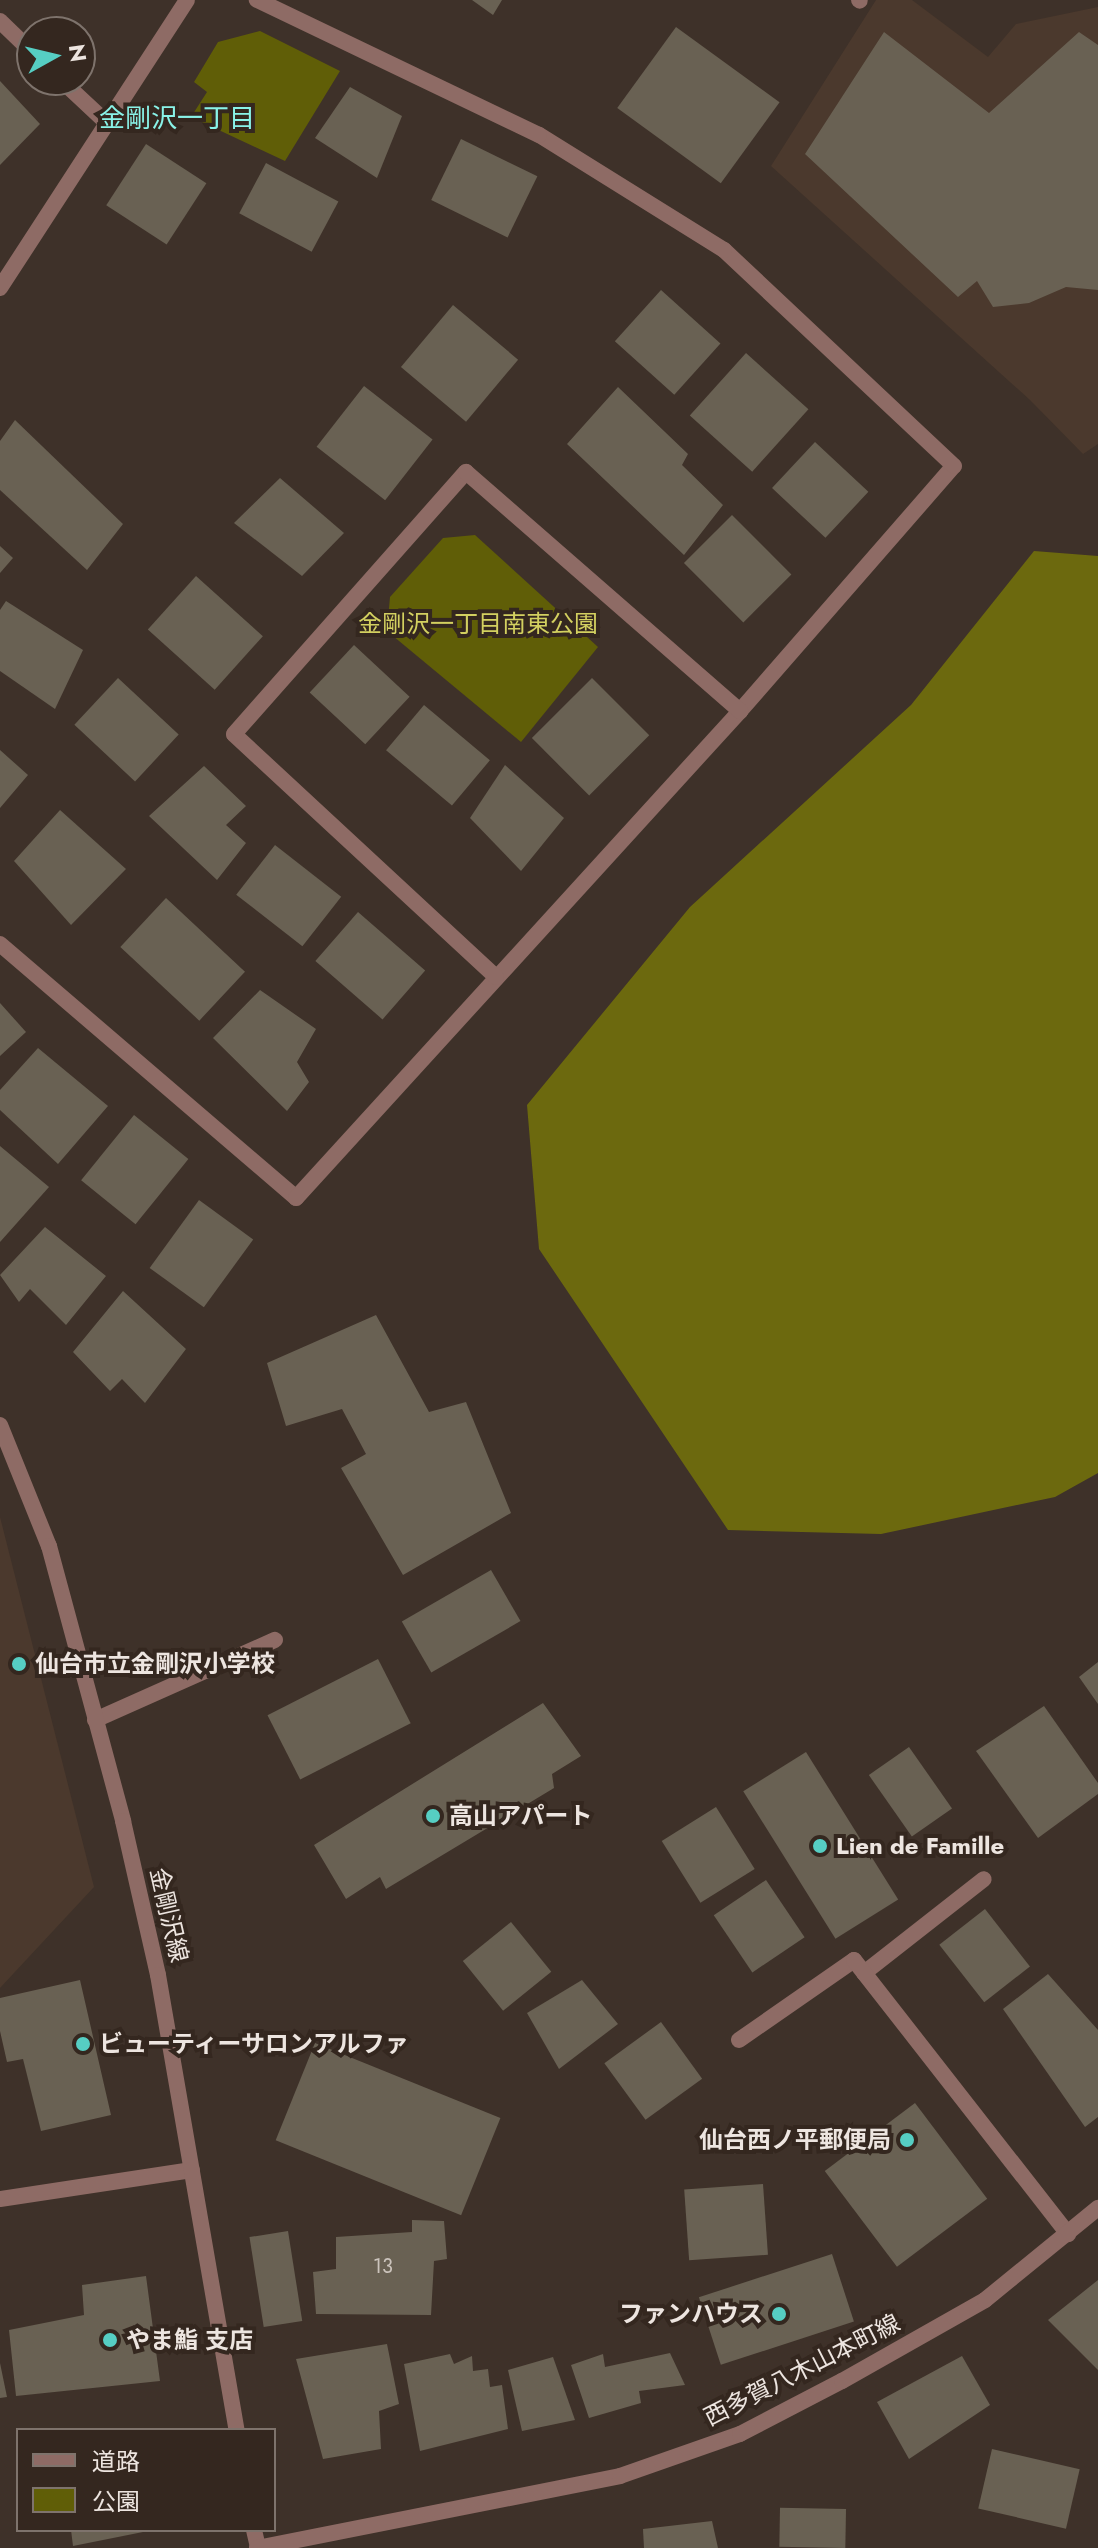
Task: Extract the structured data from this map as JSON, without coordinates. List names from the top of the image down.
{
  "streets": {
    "street": ["金剛沢線", "西多賀八木山本町線"]
  },
  "districts": ["金剛沢一丁目"],
  "parks": ["金剛沢一丁目南東公園"],
  "places": [
    "仙台市立金剛沢小学校",
    "高山アパート",
    "Lien de Famille",
    "ビューティーサロンアルファ",
    "仙台西ノ平郵便局",
    "ファンハウス",
    "やま鮨 支店"
  ],
  "house_numbers": ["13"],
  "legend": ["道路", "公園"],
  "north": "right"
}
